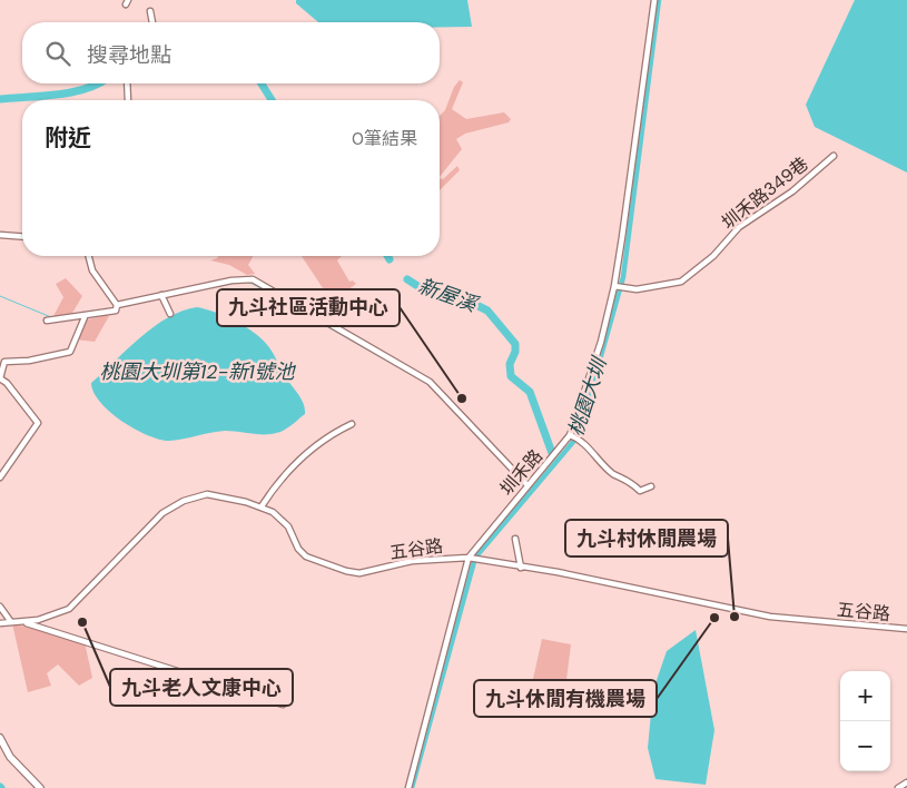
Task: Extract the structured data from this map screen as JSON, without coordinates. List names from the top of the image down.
{
  "streets": {
    "street": ["圳禾路349巷", "圳禾路", "五谷路"]
  },
  "crossings": [
    ["圳禾路349巷", "圳禾路"],
    ["圳禾路", "五谷路"]
  ],
  "water": ["新屋溪", "桃園大圳第12-新1號池", "桃園大圳"],
  "places": [
    "九斗社區活動中心",
    "九斗村休閒農場",
    "九斗休閒有機農場",
    "九斗老人文康中心"
  ],
  "page": {
    "search": "搜尋地點",
    "heading": ["附近", "0筆結果"],
    "map_buttons": ["+", "−"]
  }
}
